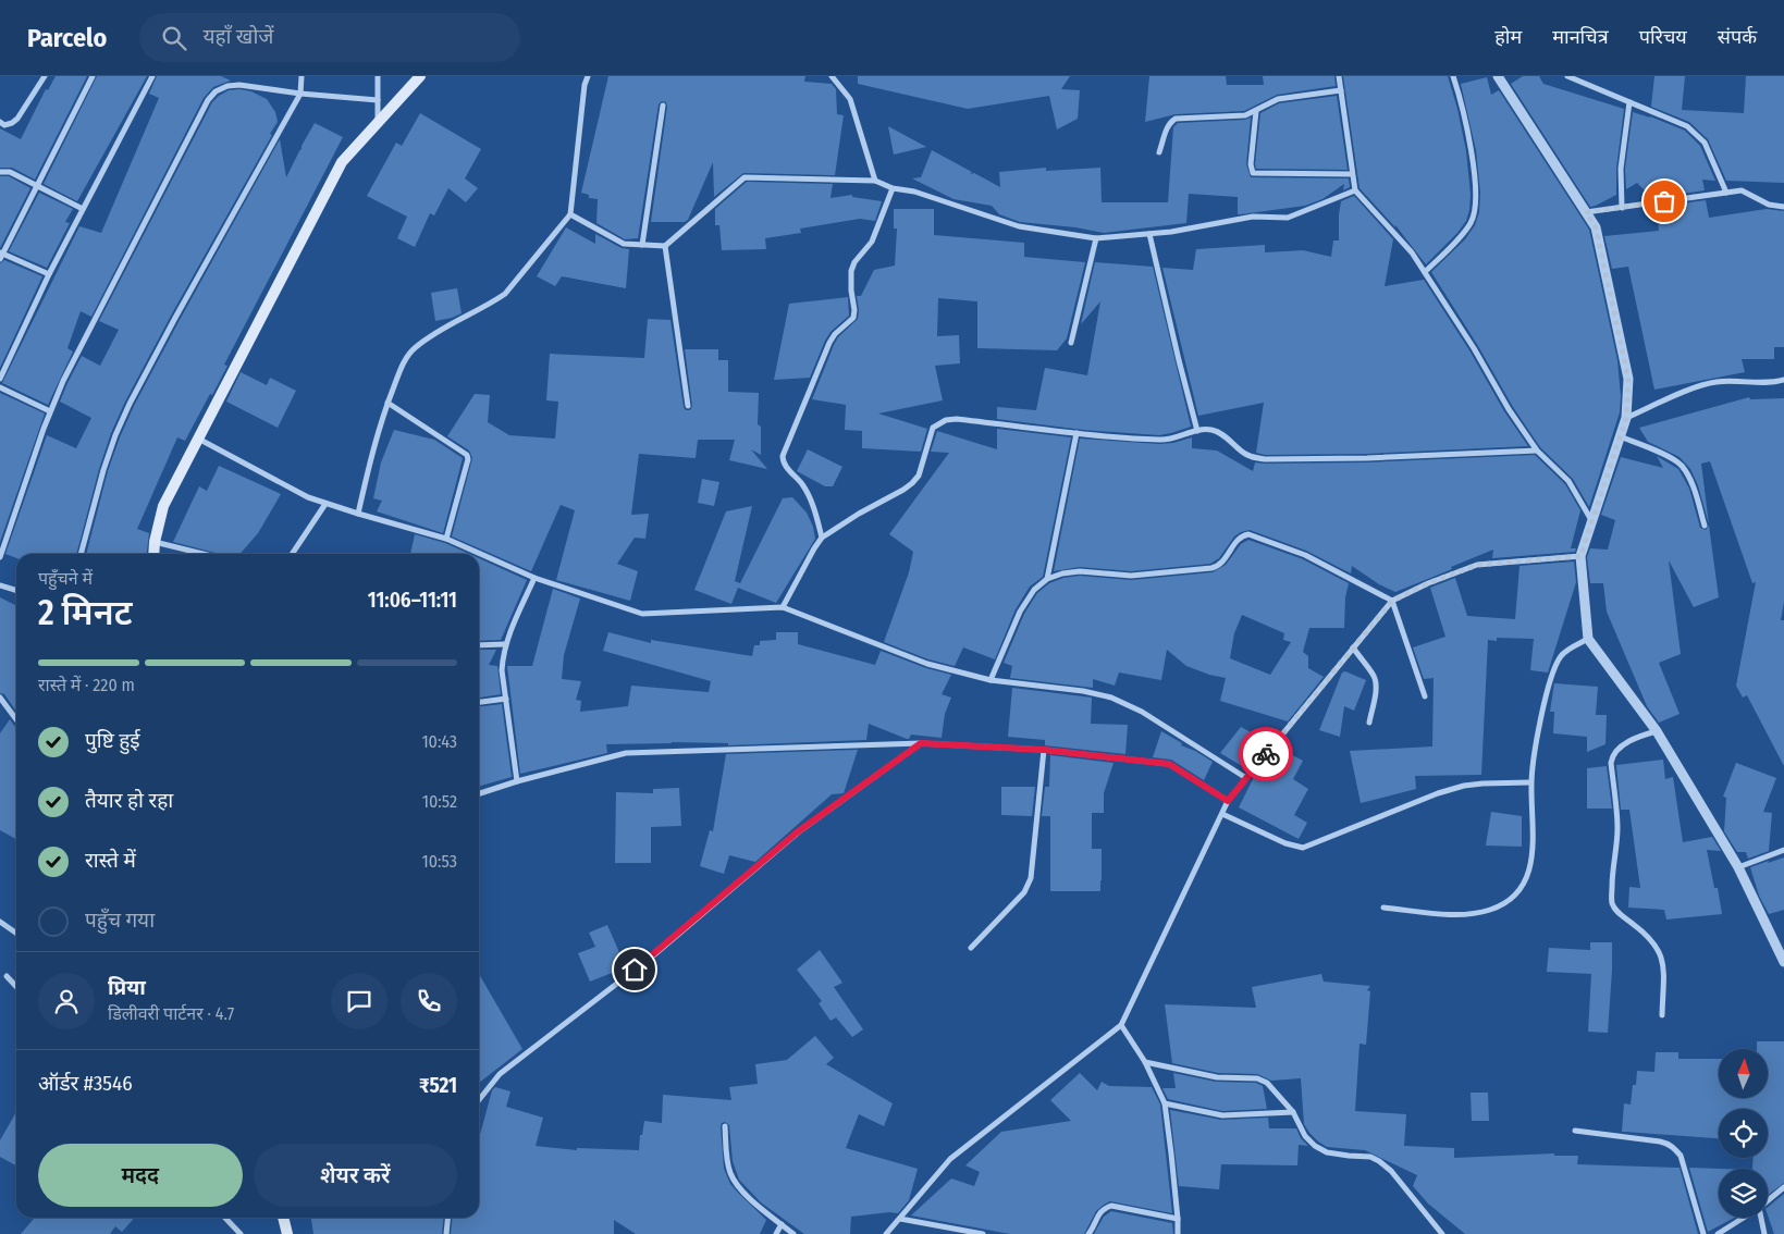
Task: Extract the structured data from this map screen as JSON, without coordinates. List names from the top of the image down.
{
  "north": "top",
  "page": {
    "header": "Parcelo",
    "search": "यहाँ खोजें",
    "nav": [
      "होम",
      "मानचित्र",
      "परिचय",
      "संपर्क"
    ],
    "heading": ["2 मिनट", "पहुँचने में", "11:06–11:11"],
    "panel": [
      "प्रिया",
      "डिलीवरी पार्टनर · 4.7",
      "ऑर्डर #3546",
      "₹521"
    ],
    "bar": "रास्ते में · 220 m",
    "list": [
      ["पुष्टि हुई", "10:43"],
      ["तैयार हो रहा", "10:52"],
      ["रास्ते में", "10:53"],
      "पहुँच गया"
    ],
    "buttons": ["मदद", "शेयर करें"]
  }
}
